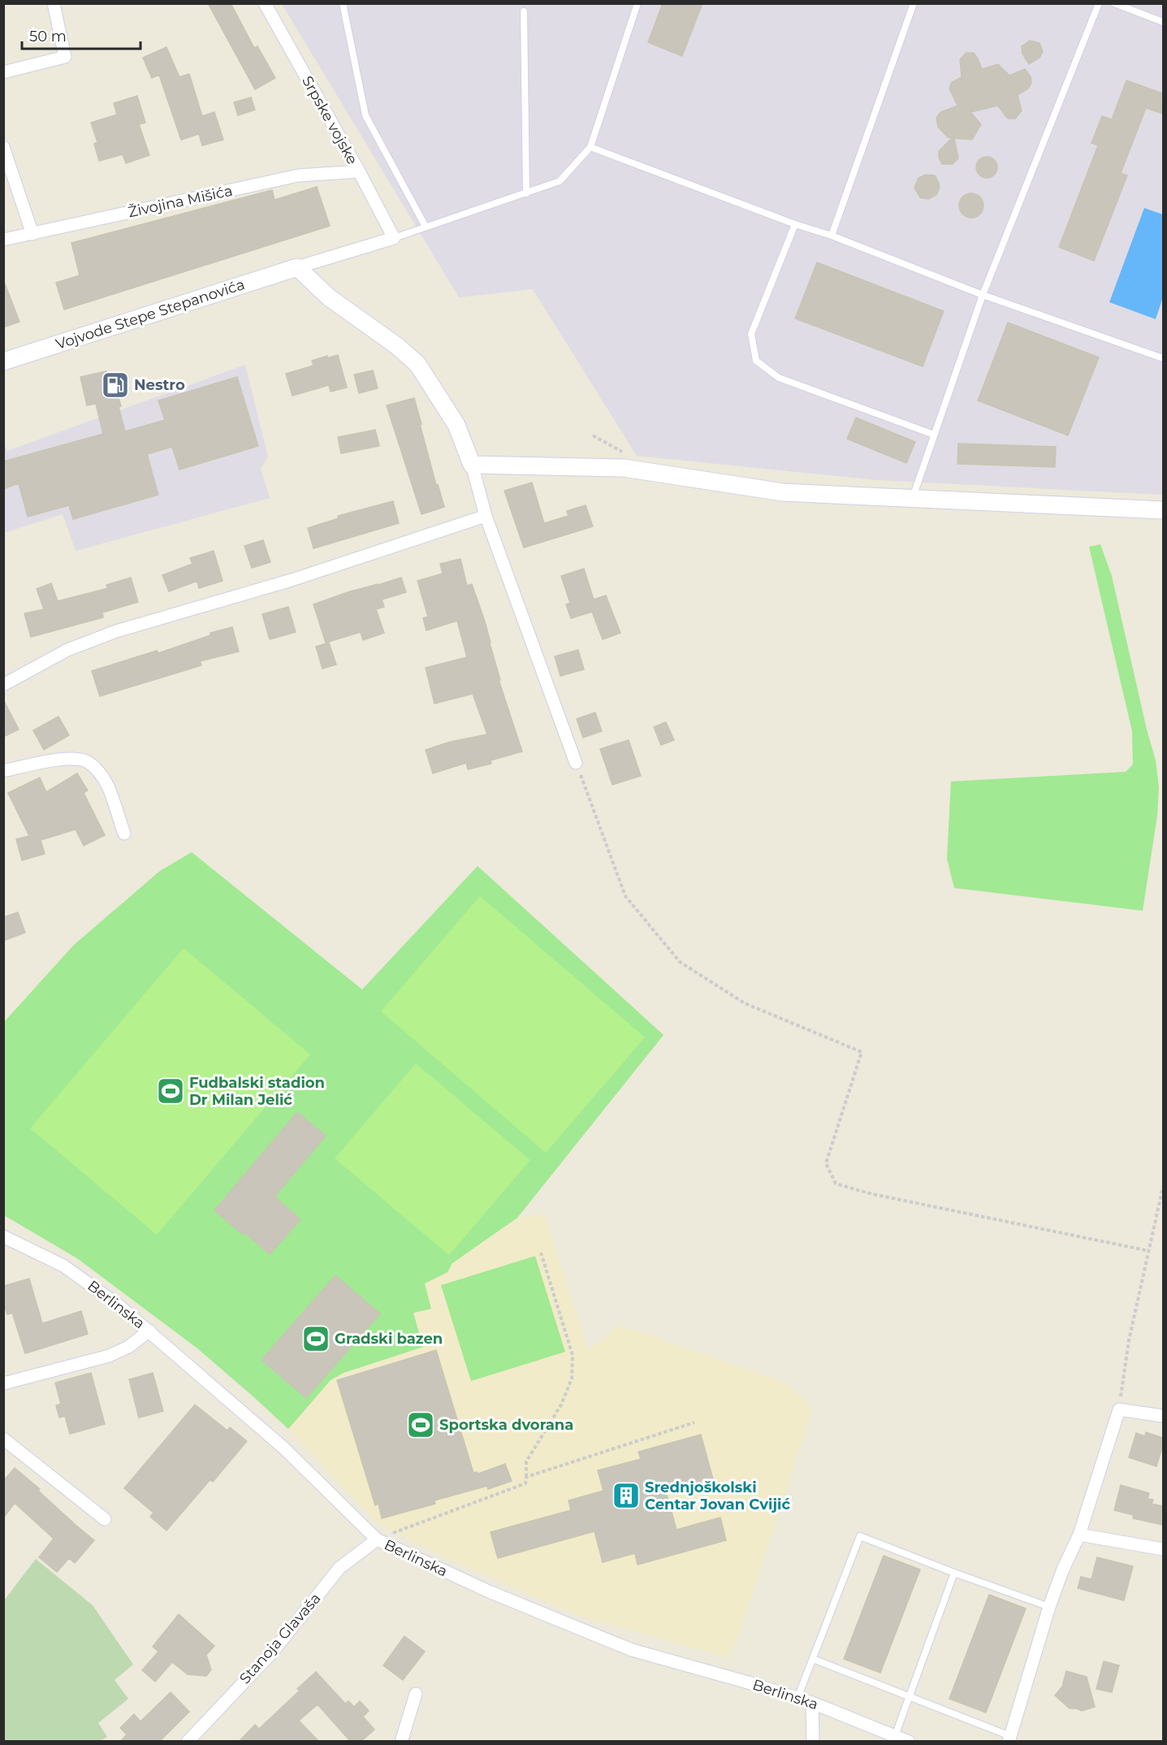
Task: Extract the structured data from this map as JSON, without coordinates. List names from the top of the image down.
{
  "streets": {
    "street": [
      "Srpske vojske",
      "Živojina Mišića",
      "Vojvode Stepe Stepanovića",
      "Berlinska",
      "Stanoja Glavaša"
    ]
  },
  "crossings": [
    ["Srpske vojske", "Živojina Mišića"],
    ["Berlinska", "Stanoja Glavaša"]
  ],
  "places": {
    "fuel station": ["Nestro"],
    "sports": ["Fudbalski stadion Dr Milan Jelić", "Gradski bazen", "Sportska dvorana"],
    "building": ["Srednjoškolski Centar Jovan Cvijić"]
  },
  "scale_bar": "50 m"
}
